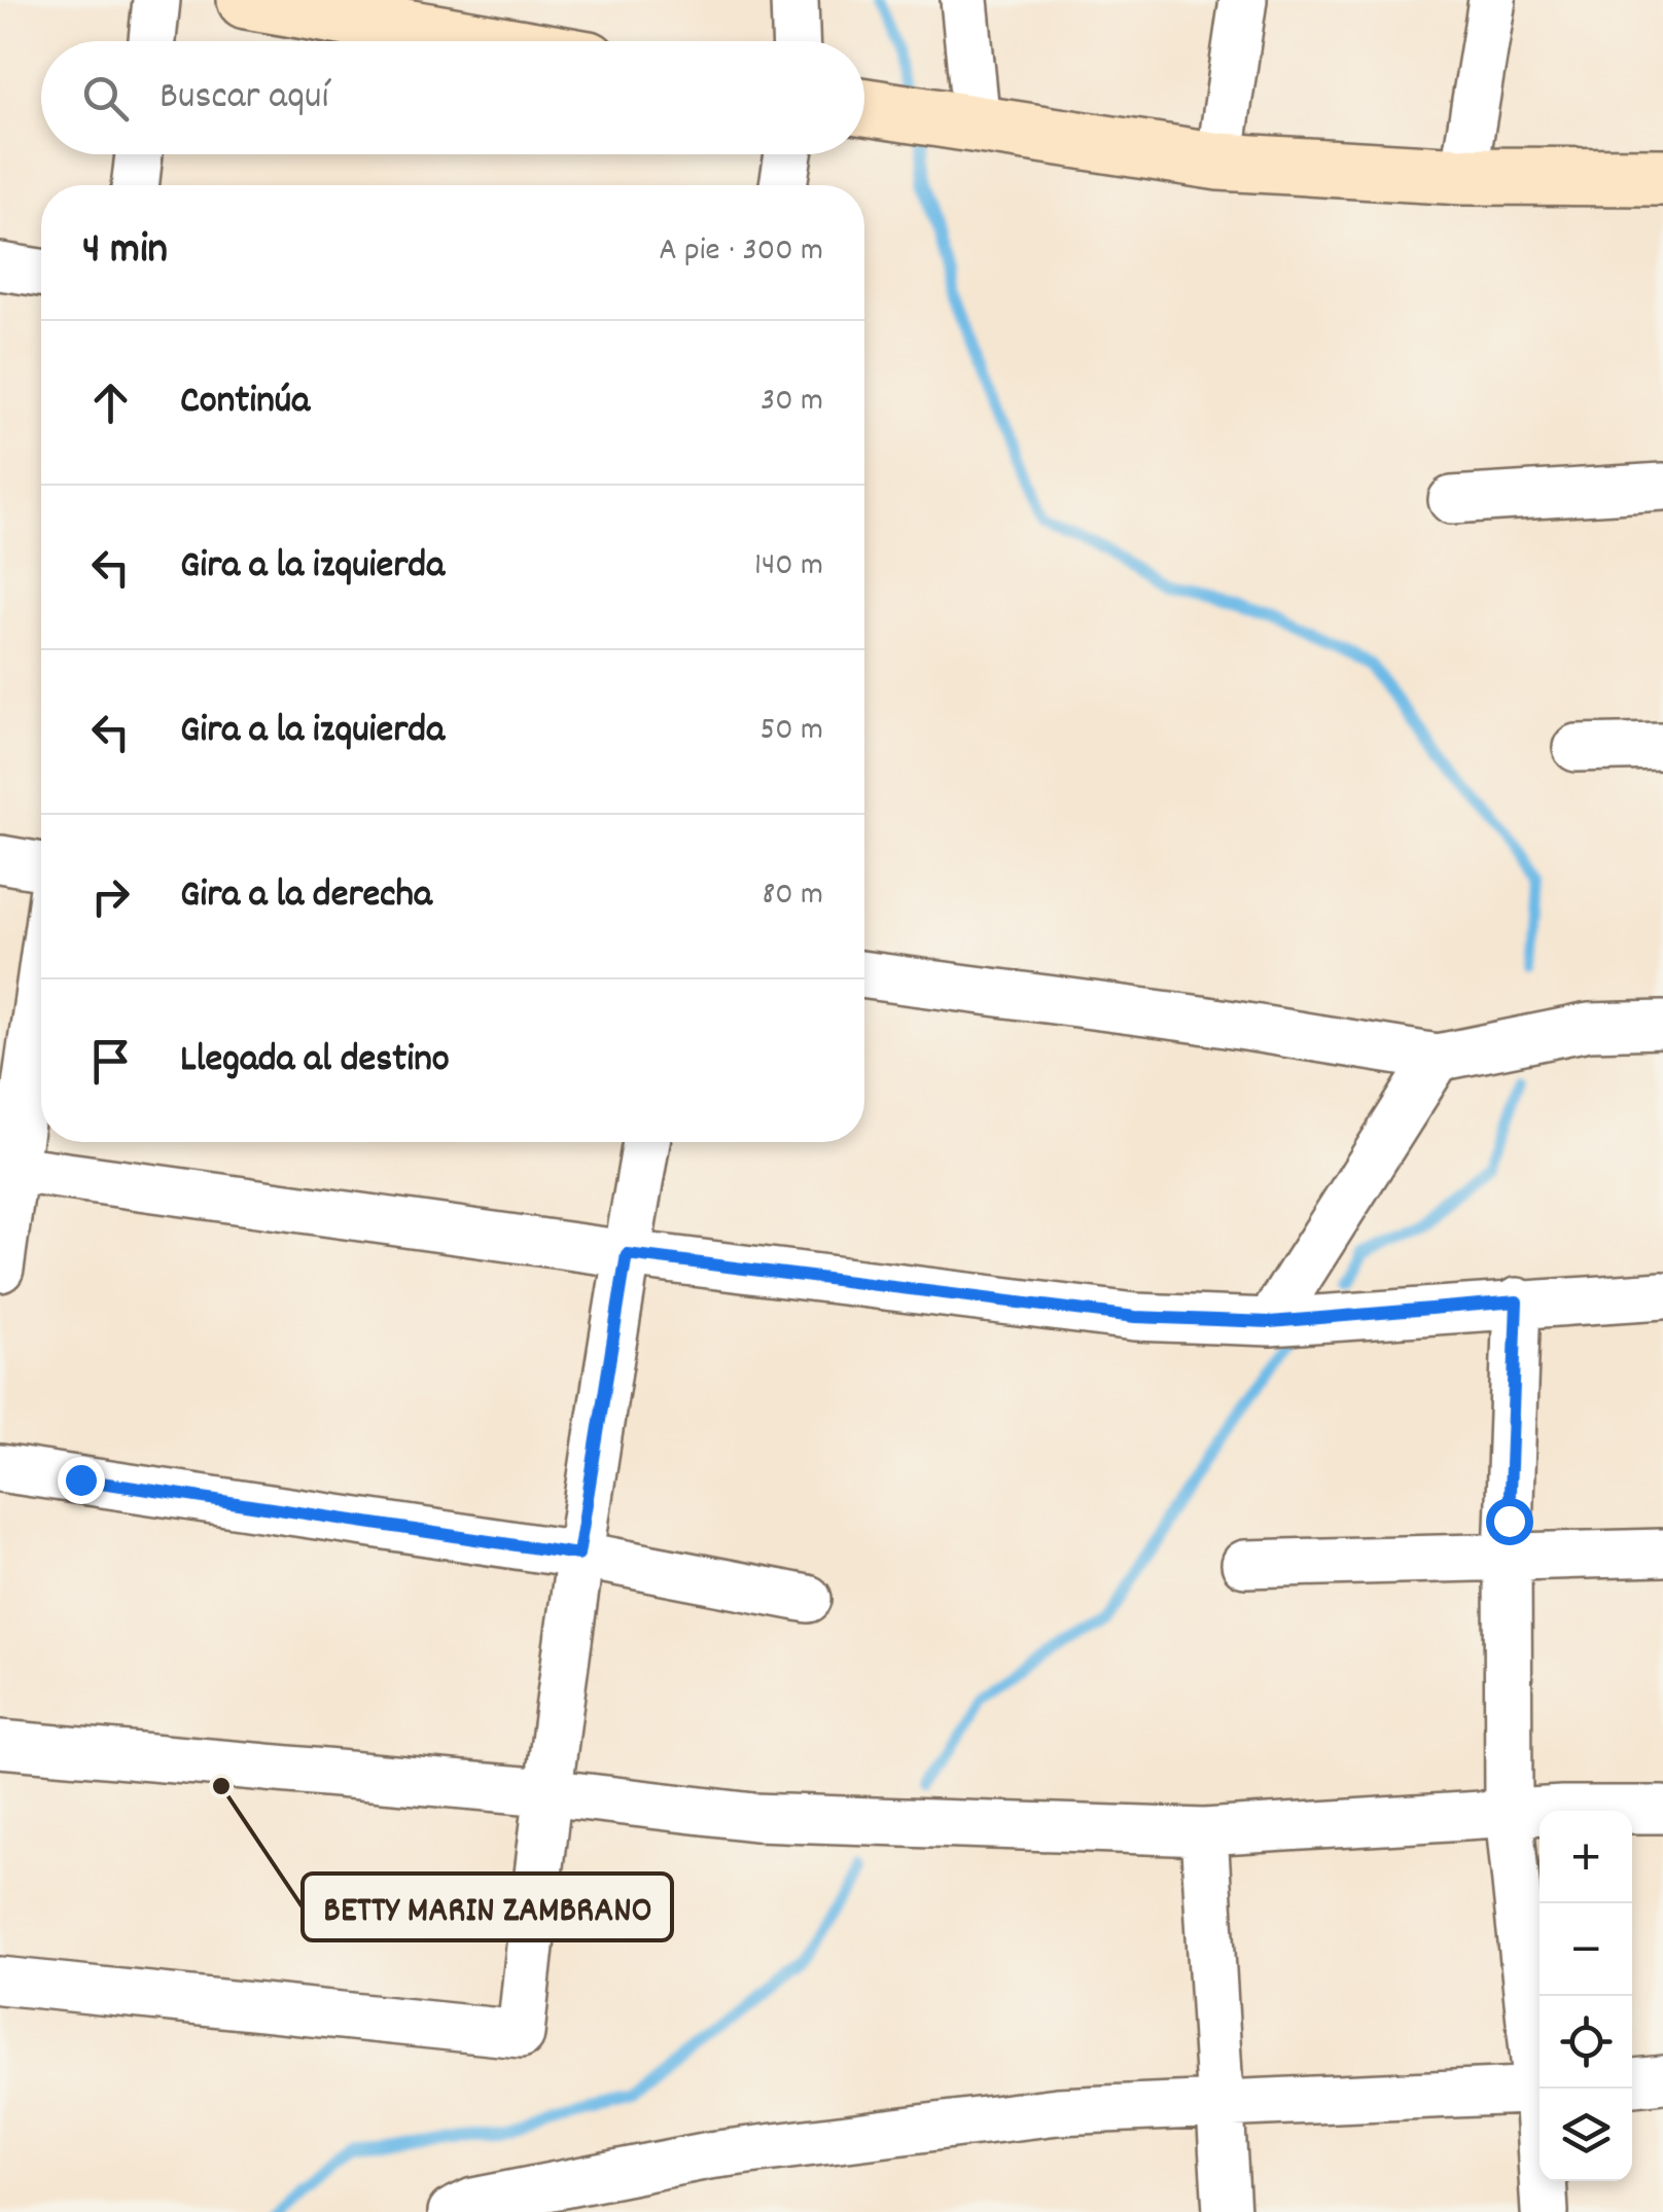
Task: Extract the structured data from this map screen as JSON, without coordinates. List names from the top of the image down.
{
  "places": ["BETTY MARIN ZAMBRANO"],
  "page": {
    "search": "Buscar aquí",
    "heading": ["4 min", "A pie · 300 m"],
    "list": [
      ["Continúa", "30 m"],
      ["Gira a la izquierda", "140 m"],
      ["Gira a la izquierda", "50 m"],
      ["Gira a la derecha", "80 m"],
      "Llegada al destino"
    ],
    "map_buttons": ["+", "−"]
  }
}
